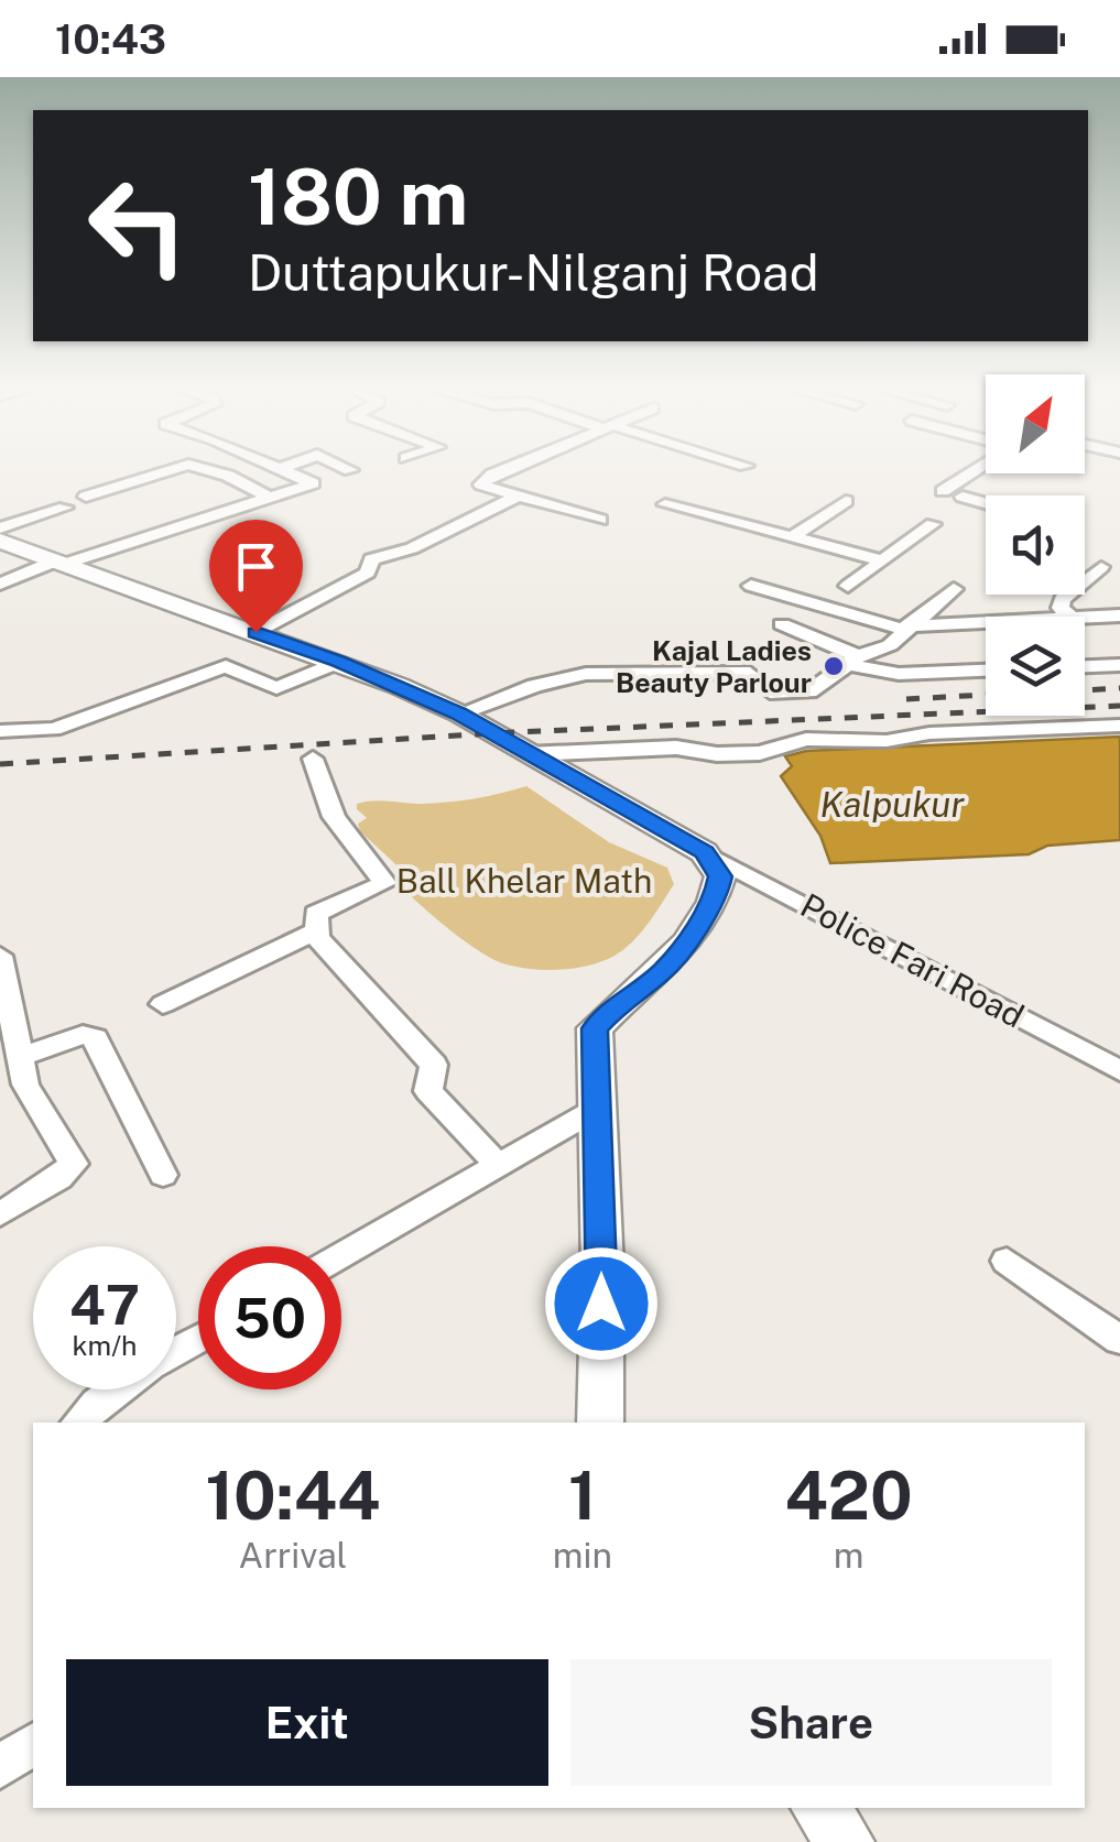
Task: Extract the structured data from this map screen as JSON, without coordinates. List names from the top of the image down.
{
  "streets": {
    "street": ["Police Fari Road"]
  },
  "water": ["Kalpukur"],
  "parks": ["Ball Khelar Math"],
  "places": ["Kajal Ladies Beauty Parlour"],
  "north": "top right",
  "page": {
    "status": "10:43",
    "turn": ["180 m", "Duttapukur-Nilganj Road"],
    "speed": "47 km/h",
    "limit": "50",
    "eta": [
      "10:44",
      "Arrival",
      "1",
      "min",
      "420",
      "m"
    ],
    "buttons": ["Exit", "Share"]
  }
}
